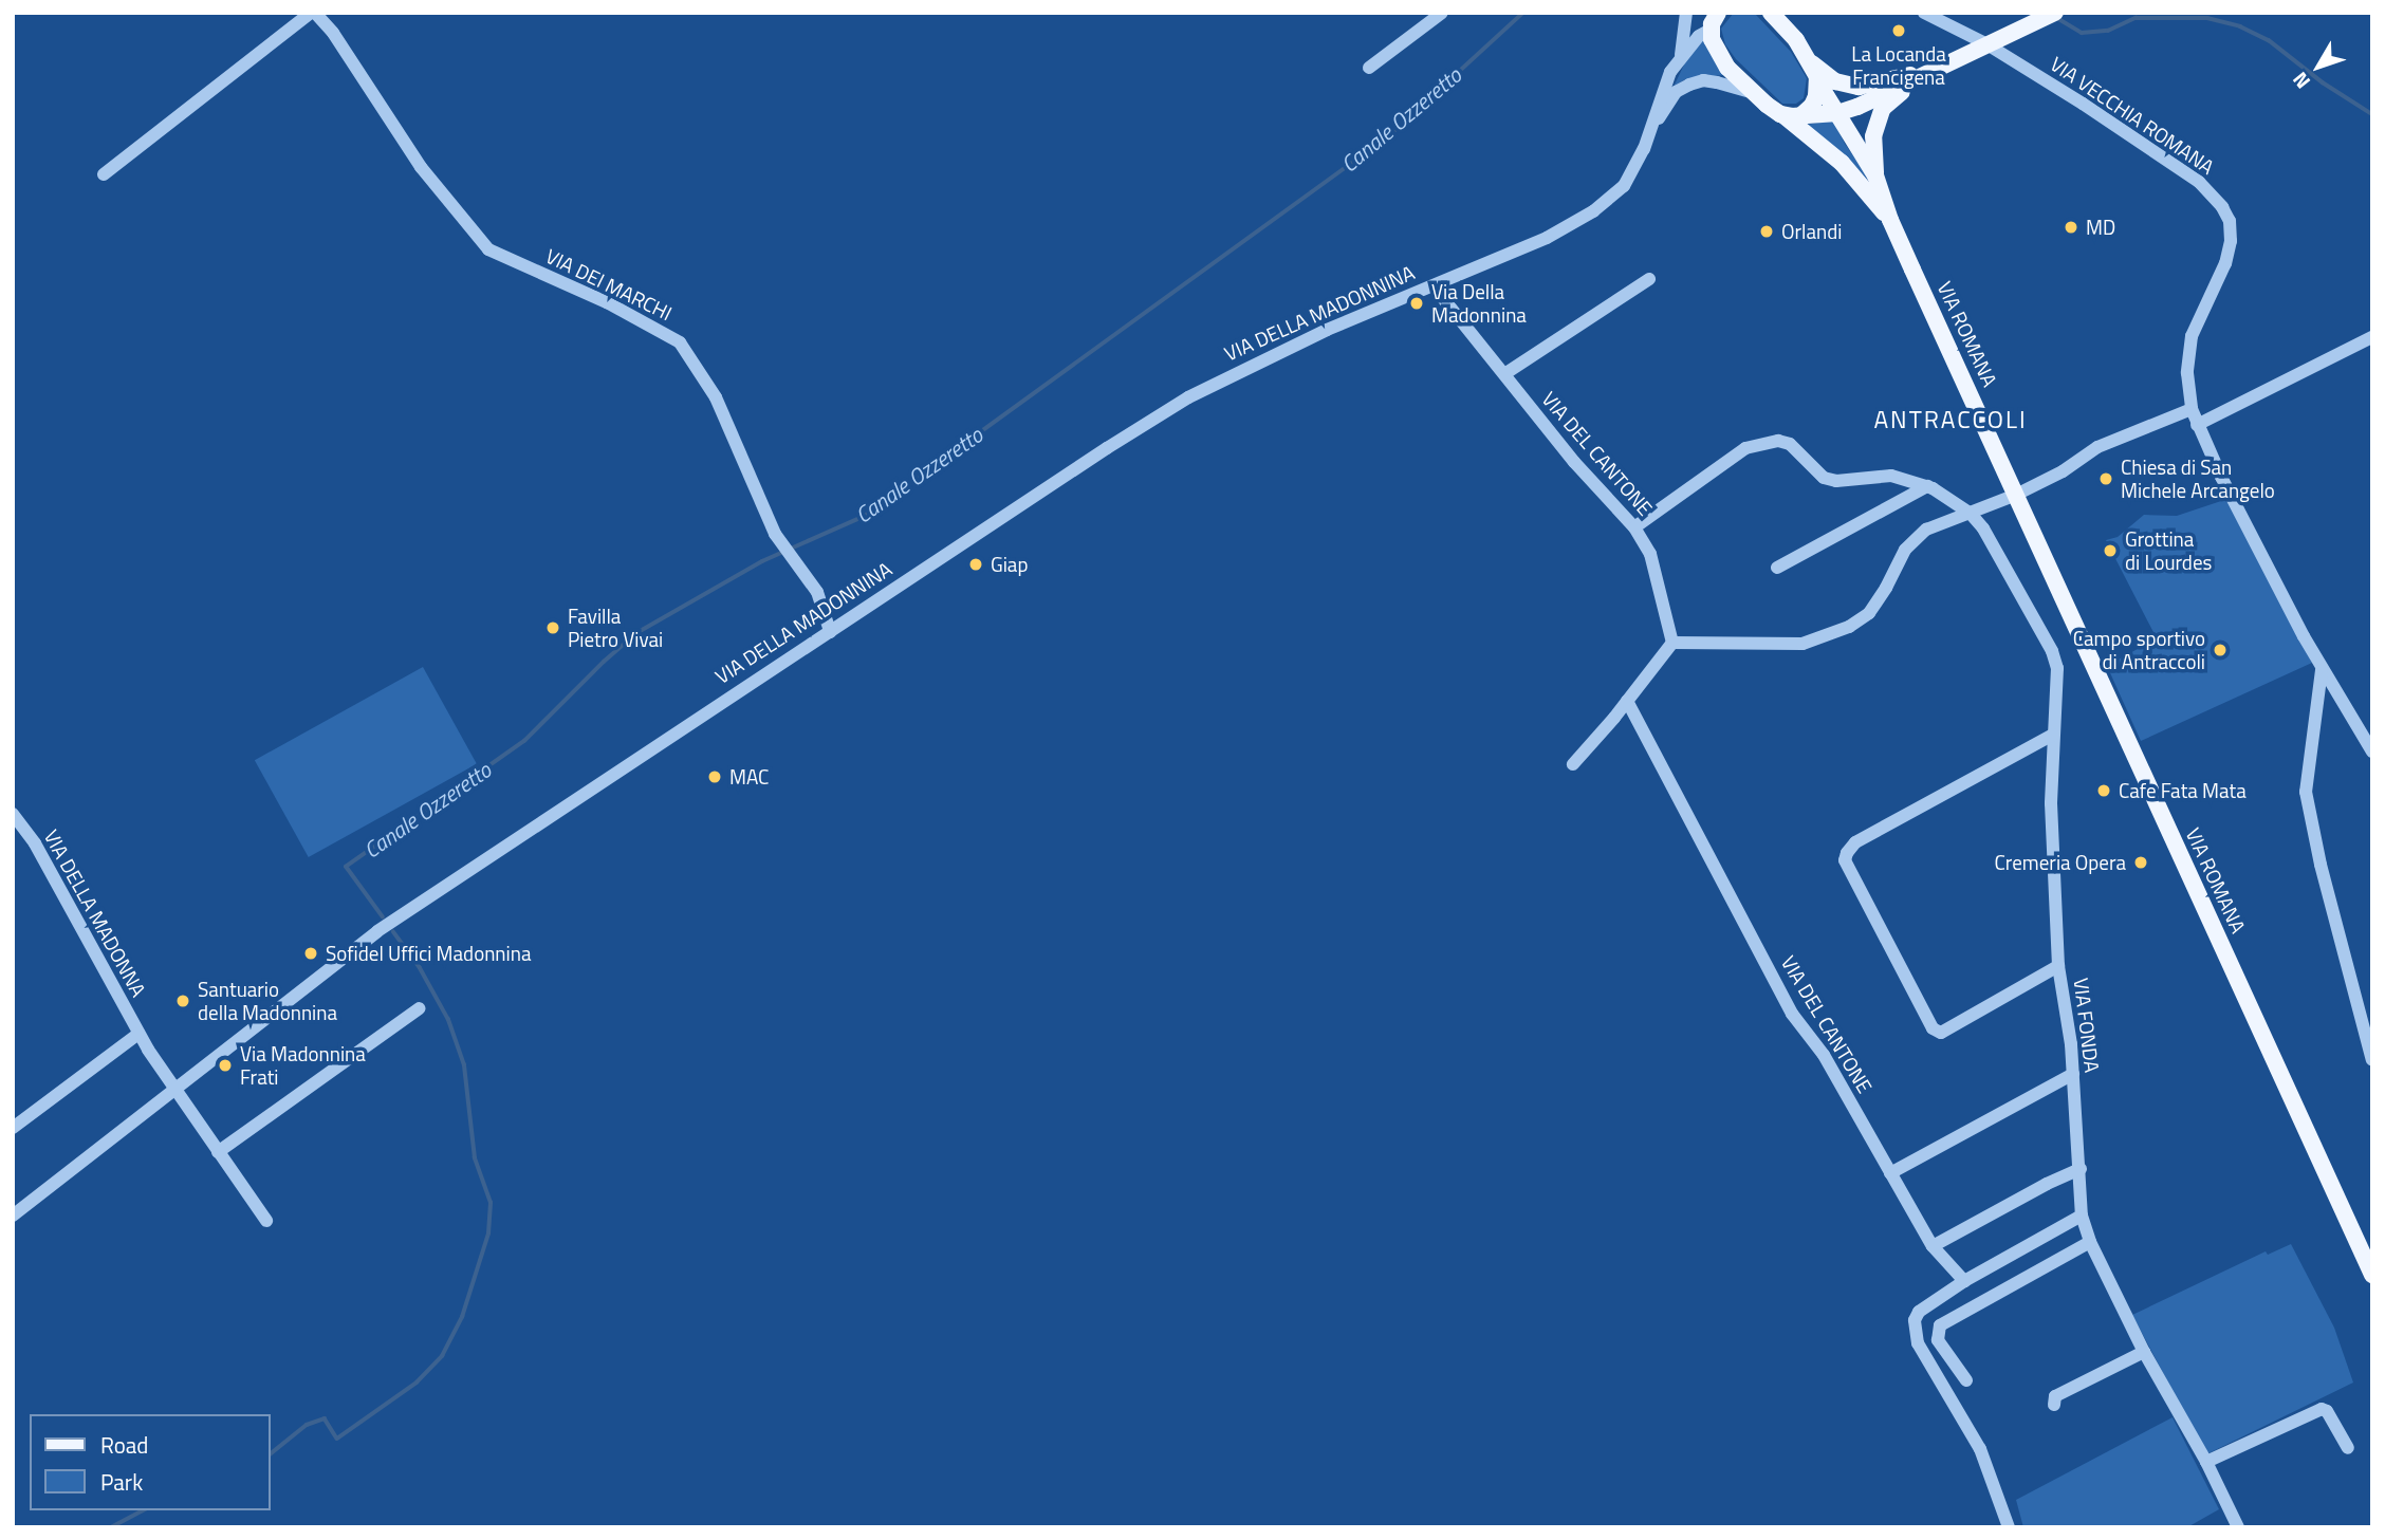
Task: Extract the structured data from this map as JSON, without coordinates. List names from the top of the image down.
{
  "streets": {
    "main road": ["VIA ROMANA"],
    "street": [
      "VIA VECCHIA ROMANA",
      "VIA DEI MARCHI",
      "VIA DELLA MADONNINA",
      "VIA DEL CANTONE",
      "VIA DELLA MADONNA",
      "VIA FONDA"
    ]
  },
  "crossings": [
    ["VIA DEI MARCHI", "VIA DELLA MADONNINA"],
    ["VIA DELLA MADONNINA", "VIA DEL CANTONE"],
    ["VIA DELLA MADONNINA", "VIA DELLA MADONNA"],
    ["VIA DEL CANTONE", "VIA FONDA"]
  ],
  "districts": ["ANTRACCOLI"],
  "water": ["Canale Ozzeretto"],
  "places": [
    "La Locanda Francigena",
    "MD",
    "Orlandi",
    "Via Della Madonnina",
    "Chiesa di San Michele Arcangelo",
    "Grottina di Lourdes",
    "Giap",
    "Favilla Pietro Vivai",
    "Campo sportivo di Antraccoli",
    "MAC",
    "Cafe Fata Mata",
    "Cremeria Opera",
    "Sofidel Uffici Madonnina",
    "Santuario della Madonnina",
    "Via Madonnina Frati"
  ],
  "legend": ["Road", "Park"],
  "north": "bottom left"
}
